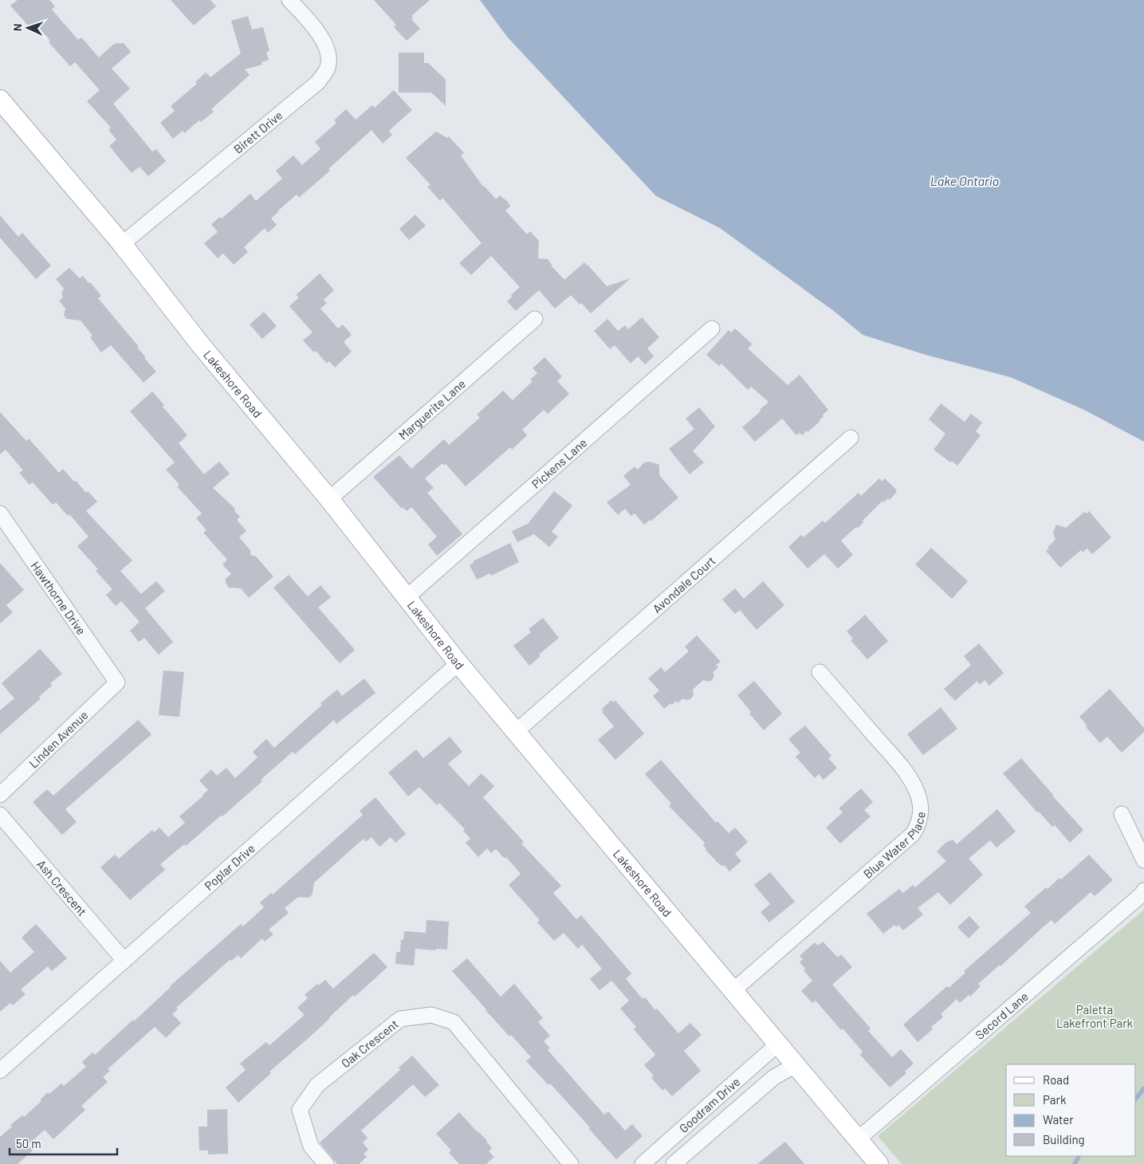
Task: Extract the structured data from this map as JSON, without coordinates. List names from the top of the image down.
{
  "streets": {
    "main road": ["Lakeshore Road"],
    "street": [
      "Birett Drive",
      "Marguerite Lane",
      "Pickens Lane",
      "Avondale Court",
      "Hawthorne Drive",
      "Linden Avenue",
      "Blue Water Place",
      "Poplar Drive",
      "Ash Crescent",
      "Secord Lane",
      "Oak Crescent",
      "Goodram Drive"
    ]
  },
  "crossings": [
    ["Birett Drive", "Lakeshore Road"],
    ["Lakeshore Road", "Marguerite Lane"],
    ["Lakeshore Road", "Pickens Lane"],
    ["Lakeshore Road", "Avondale Court"],
    ["Lakeshore Road", "Blue Water Place"],
    ["Lakeshore Road", "Poplar Drive"],
    ["Lakeshore Road", "Secord Lane"],
    ["Lakeshore Road", "Goodram Drive"],
    ["Hawthorne Drive", "Linden Avenue"],
    ["Poplar Drive", "Ash Crescent"]
  ],
  "water": ["Lake Ontario"],
  "parks": ["Paletta Lakefront Park"],
  "legend": [
    "Road",
    "Park",
    "Water",
    "Building"
  ],
  "scale_bar": "50 m",
  "north": "left"
}
